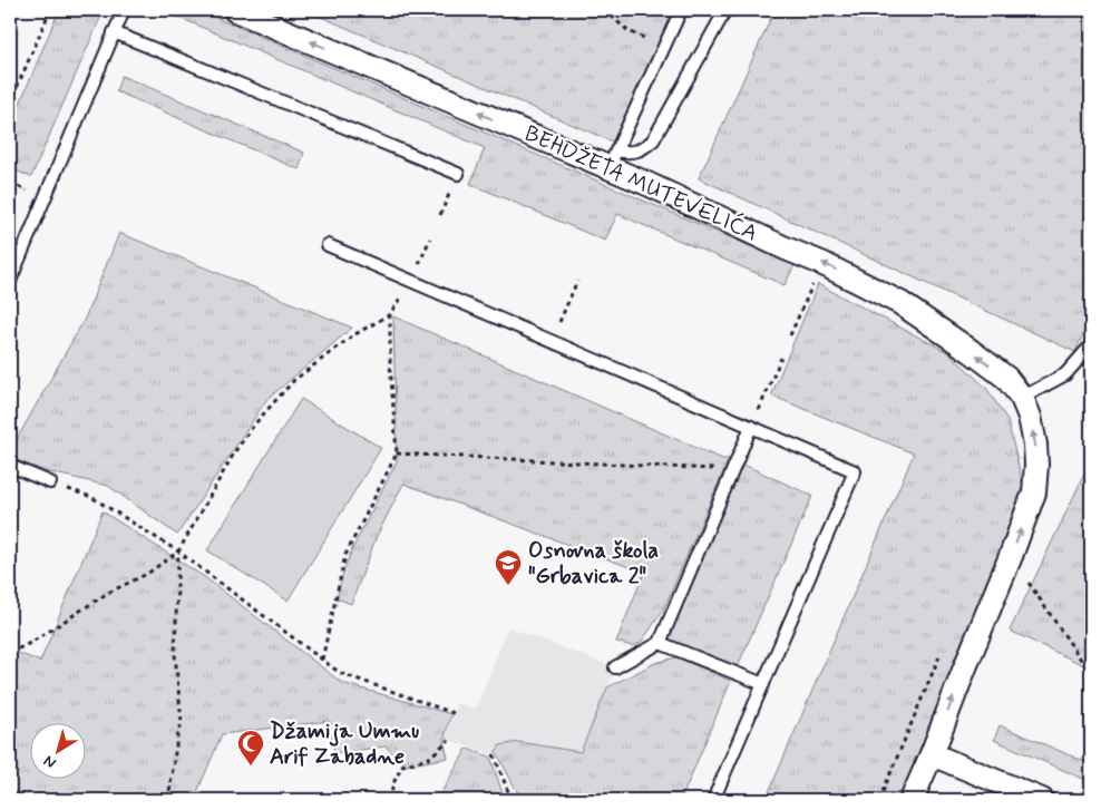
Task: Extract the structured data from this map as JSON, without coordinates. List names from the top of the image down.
{
  "streets": {
    "street": ["BEHDŽETA MUTEVELIĆA"]
  },
  "places": {
    "school or university": ["Osnovna škola \"Grbavica 2\""],
    "mosque": ["Džamija Ummu Arif Zabadne"]
  },
  "north": "bottom left"
}
